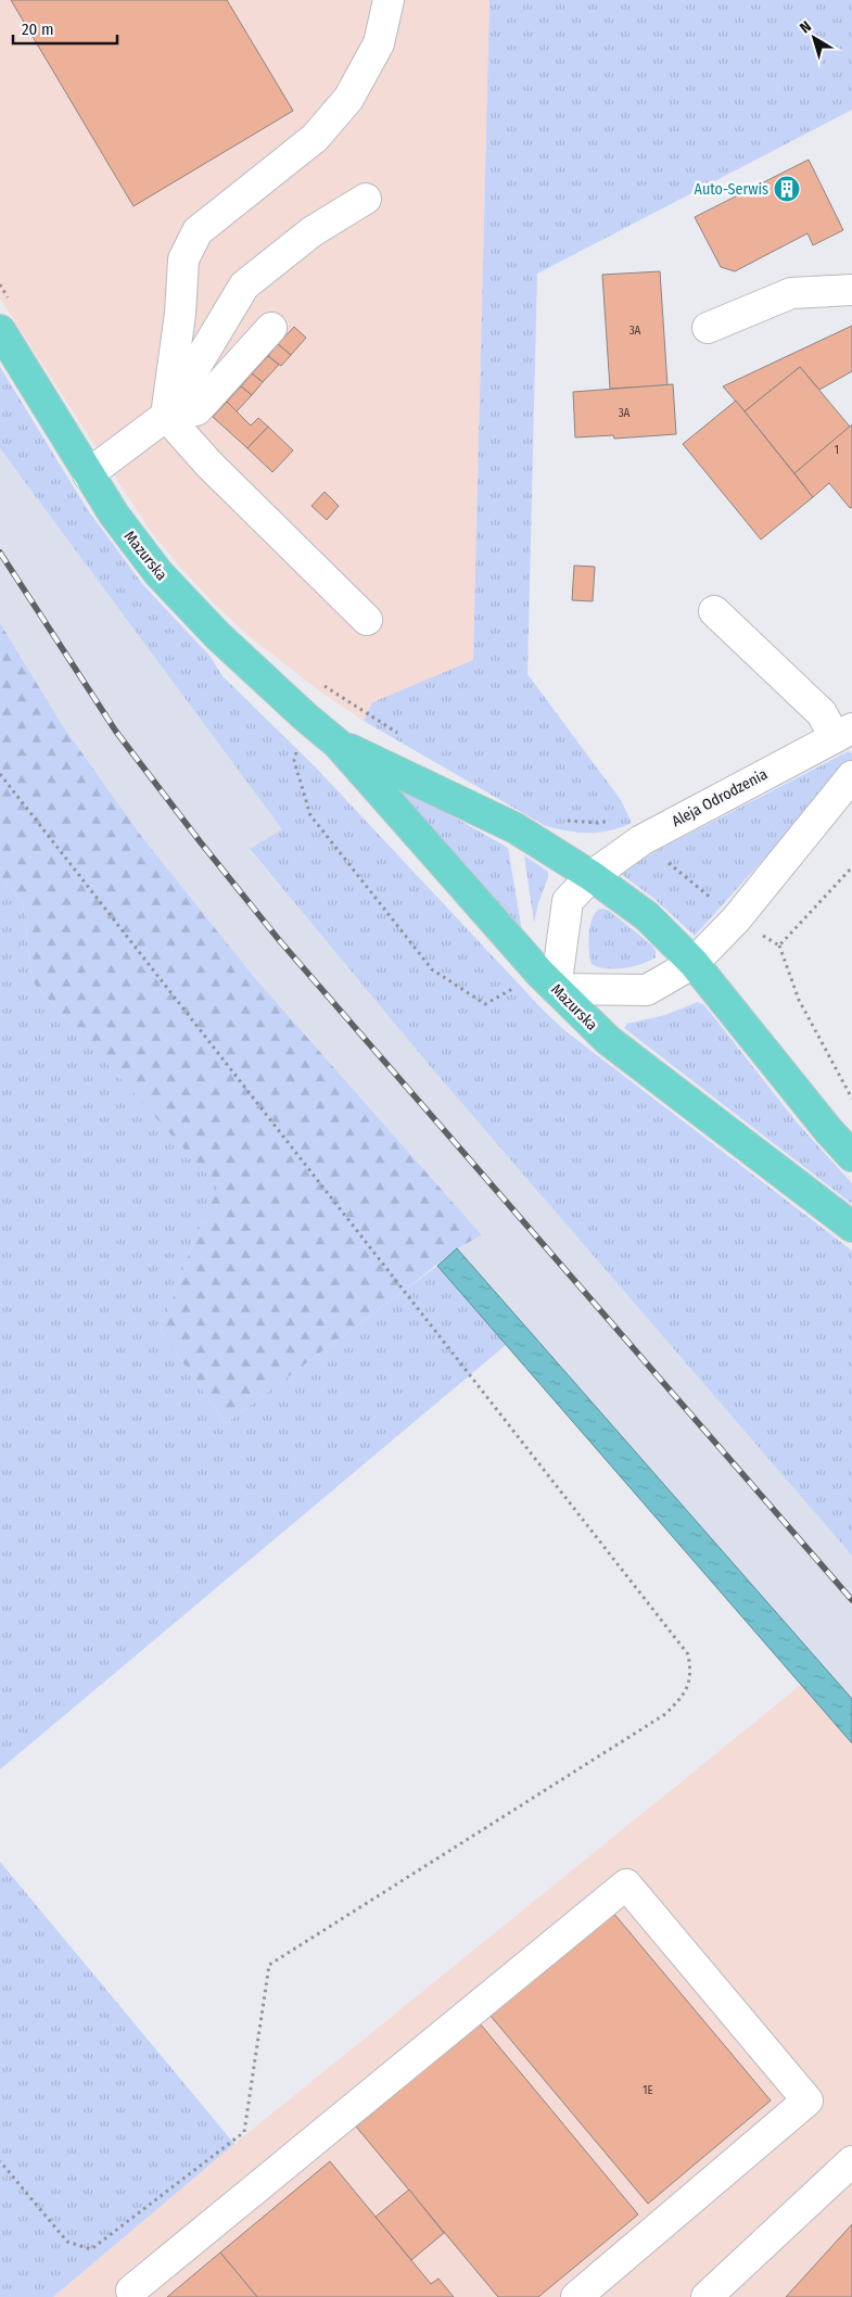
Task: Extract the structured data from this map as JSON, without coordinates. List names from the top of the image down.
{
  "streets": {
    "main road": ["Mazurska"],
    "street": ["Aleja Odrodzenia"]
  },
  "crossings": [
    ["Mazurska", "Aleja Odrodzenia"]
  ],
  "places": {
    "building": ["Auto-Serwis"]
  },
  "house_numbers": [
    "3A",
    "3A",
    "1",
    "1E"
  ],
  "scale_bar": "20 m",
  "north": "top left"
}
